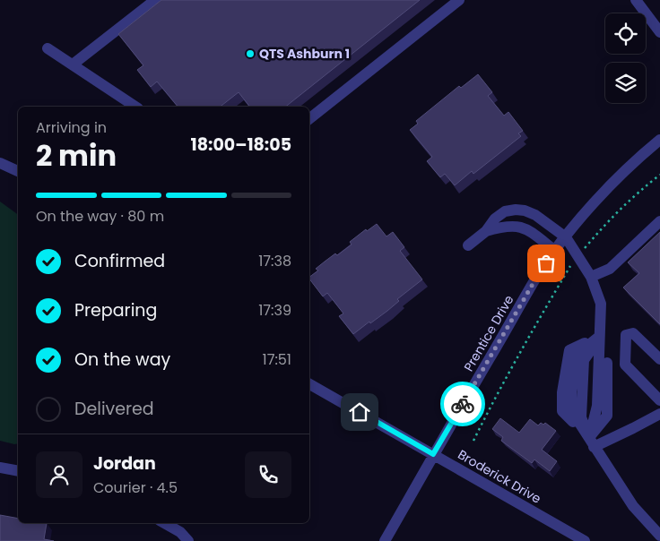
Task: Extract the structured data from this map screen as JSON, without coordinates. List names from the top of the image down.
{
  "streets": {
    "street": ["Prentice Drive", "Broderick Drive"]
  },
  "crossings": [
    ["Prentice Drive", "Broderick Drive"]
  ],
  "places": ["QTS Ashburn 1"],
  "page": {
    "heading": ["2 min", "Arriving in", "18:00–18:05"],
    "panel": ["Jordan", "Courier · 4.5"],
    "bar": "On the way · 80 m",
    "list": [
      ["Confirmed", "17:38"],
      ["Preparing", "17:39"],
      ["On the way", "17:51"],
      "Delivered"
    ]
  }
}
